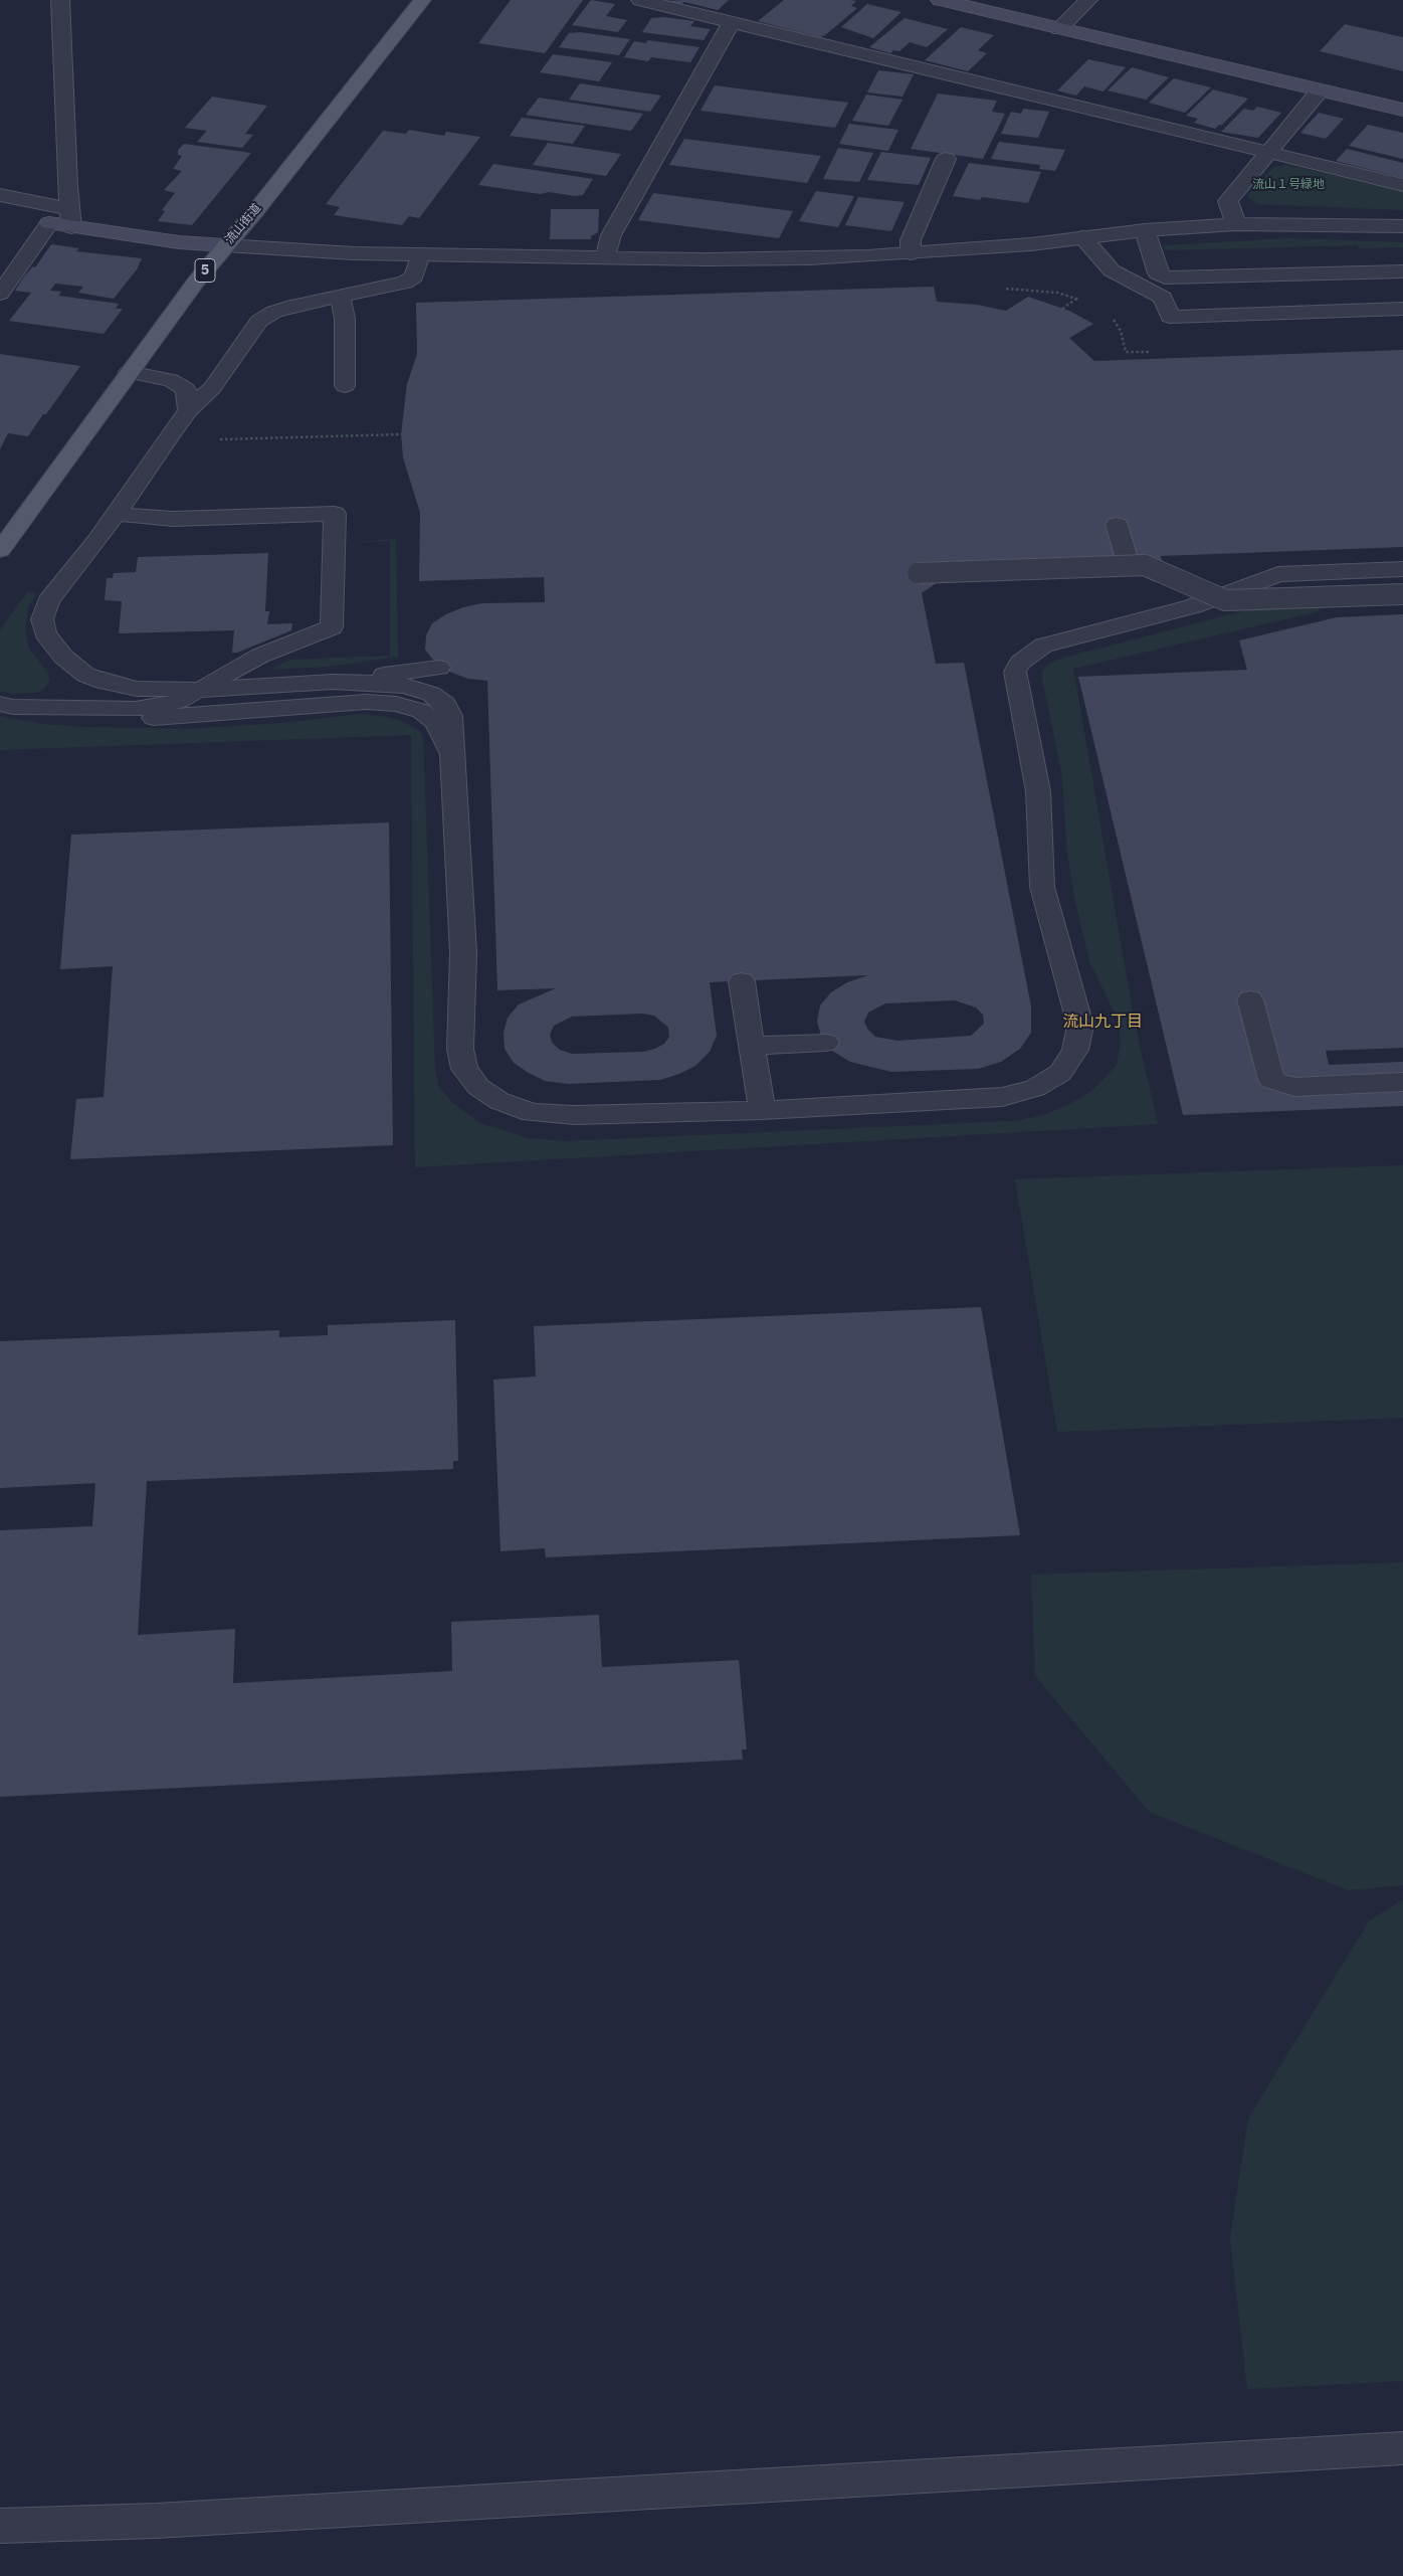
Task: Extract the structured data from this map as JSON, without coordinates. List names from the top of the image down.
{
  "streets": {
    "main road": ["流山街道", "5"]
  },
  "districts": ["流山九丁目"],
  "parks": ["流山１号緑地"]
}
